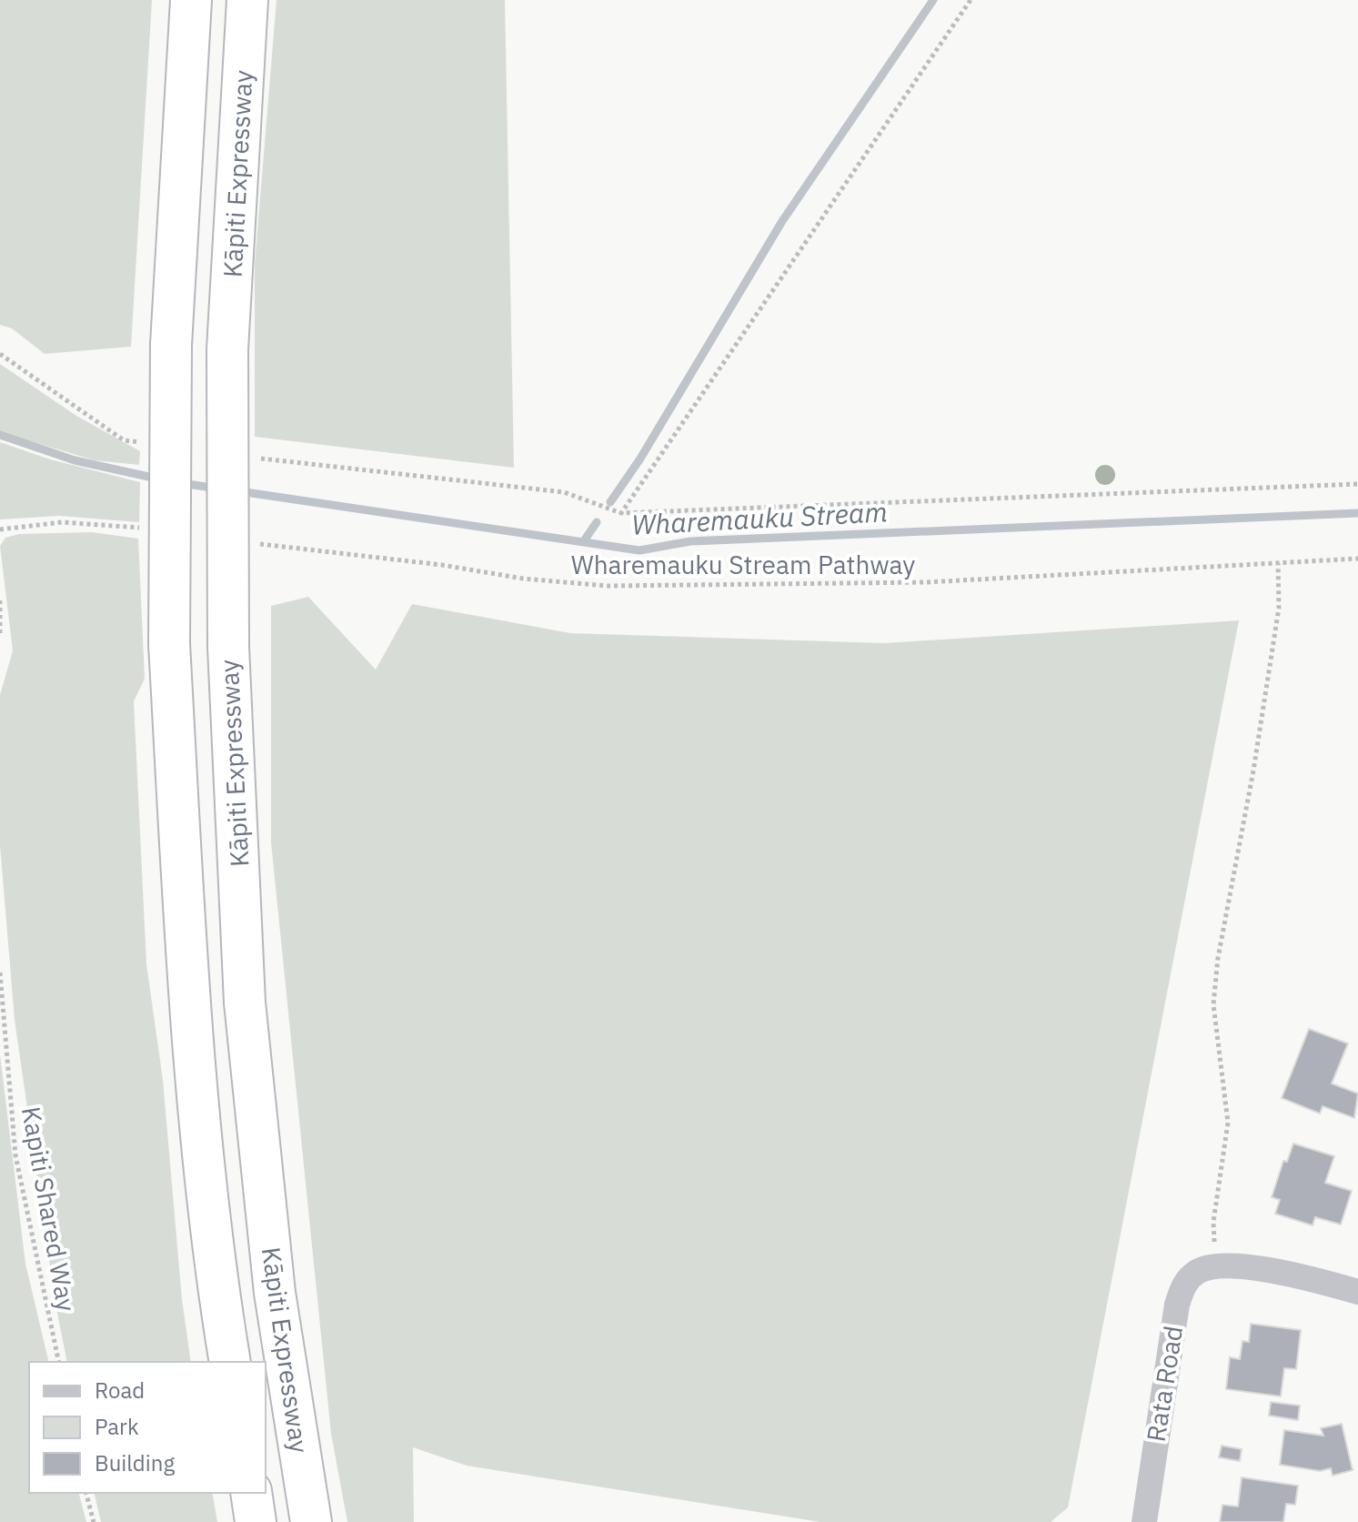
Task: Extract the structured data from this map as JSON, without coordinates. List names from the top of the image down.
{
  "streets": {
    "highway": ["Kāpiti Expressway"],
    "street": ["Rata Road"],
    "path": ["Wharemauku Stream Pathway", "Kapiti Shared Way"]
  },
  "water": ["Wharemauku Stream"],
  "legend": ["Road", "Park", "Building"]
}
